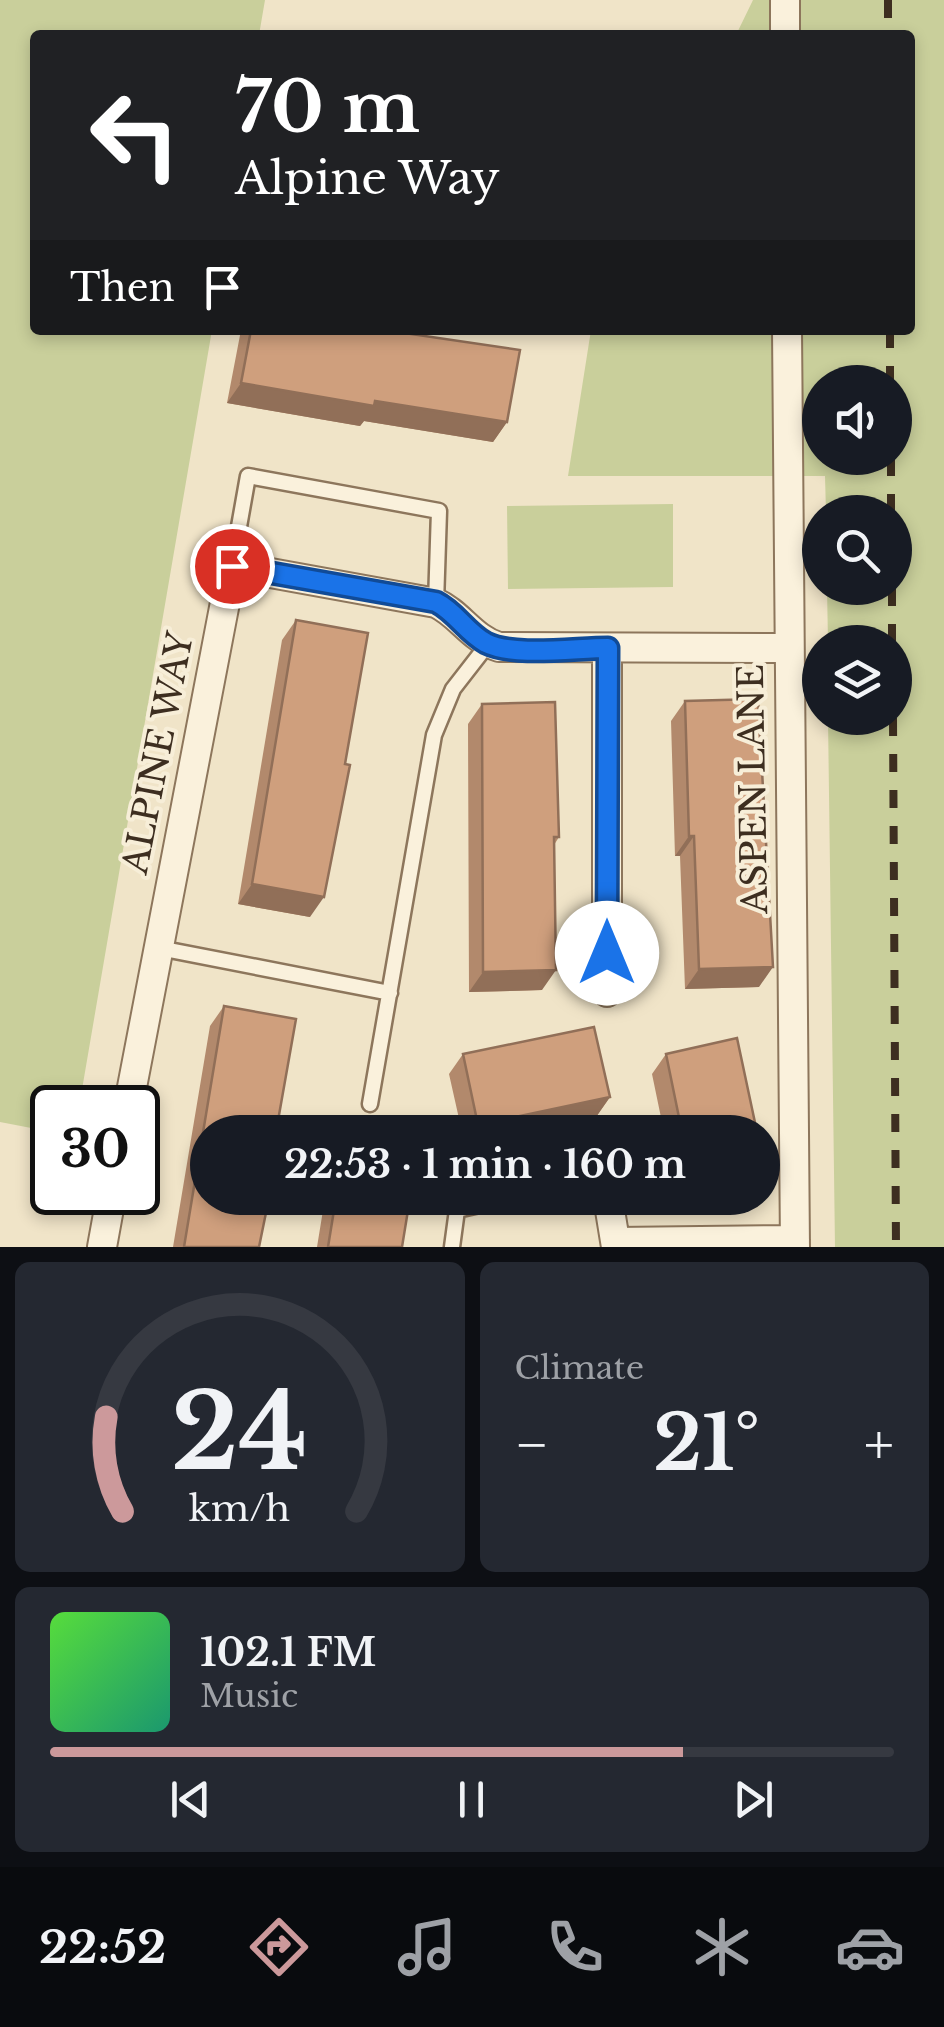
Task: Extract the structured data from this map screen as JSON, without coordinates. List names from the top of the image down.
{
  "streets": {
    "street": ["ALPINE WAY", "ASPEN LANE"]
  },
  "page": {
    "turn": ["70 m", "Alpine Way"],
    "then": "Then",
    "limit": "30",
    "trip": "22:53 · 1 min · 160 m",
    "tile": "Climate",
    "heat": ["−", "21°", "+"],
    "song": ["102.1 FM", "Music"],
    "tabs": "22:52",
    "gauge": ["24", "km/h"]
  }
}
